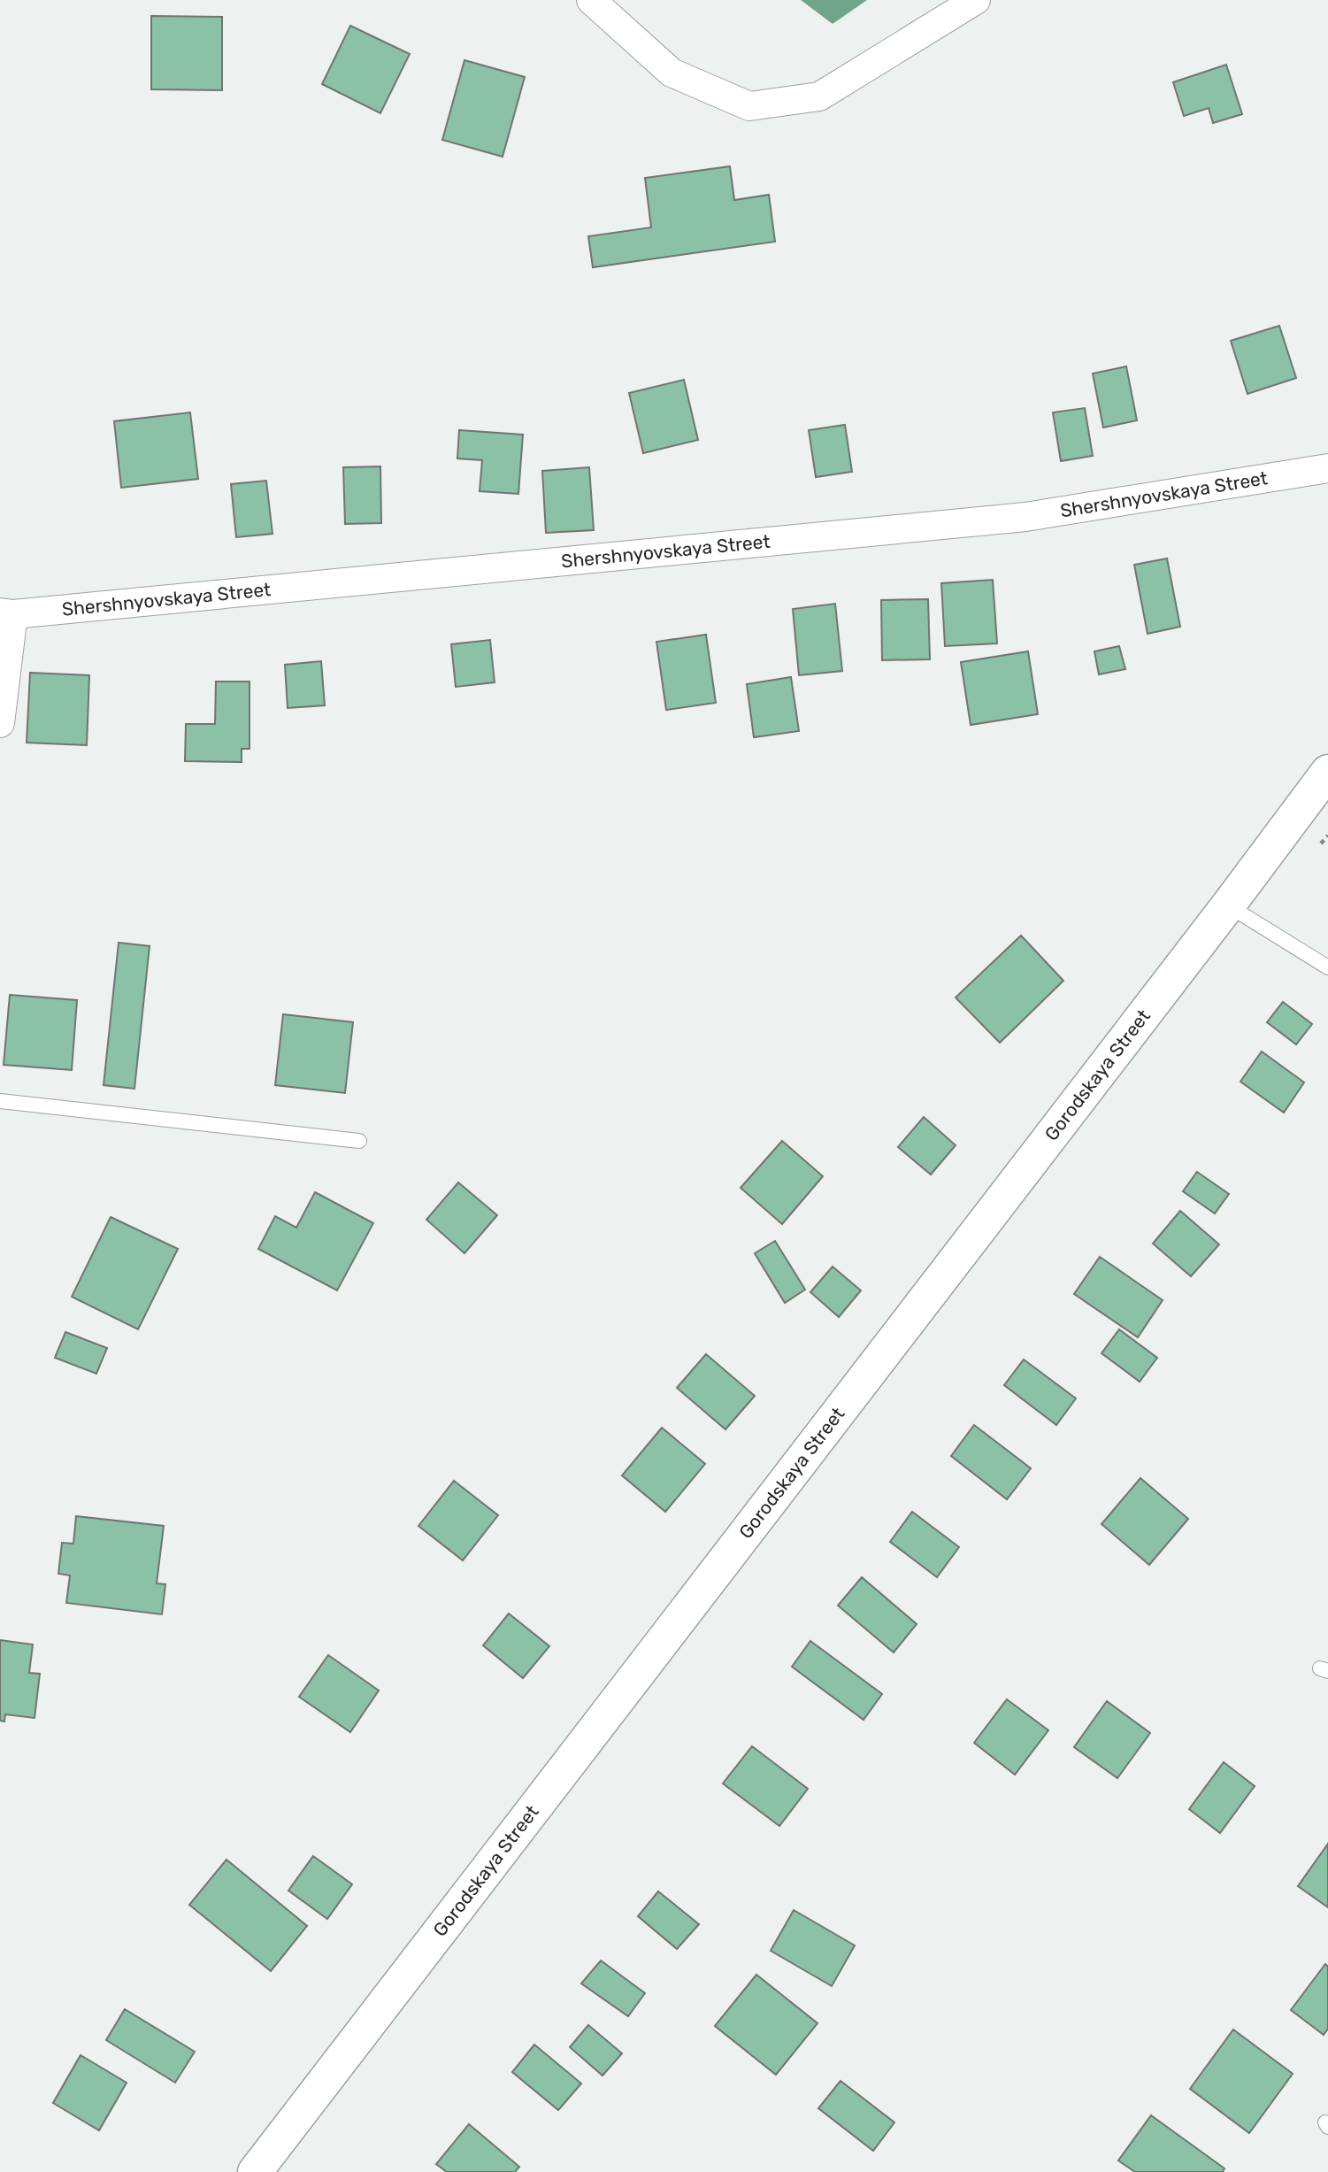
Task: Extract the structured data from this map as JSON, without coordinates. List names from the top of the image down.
{
  "streets": {
    "street": ["Shershnyovskaya Street", "Gorodskaya Street"]
  }
}
